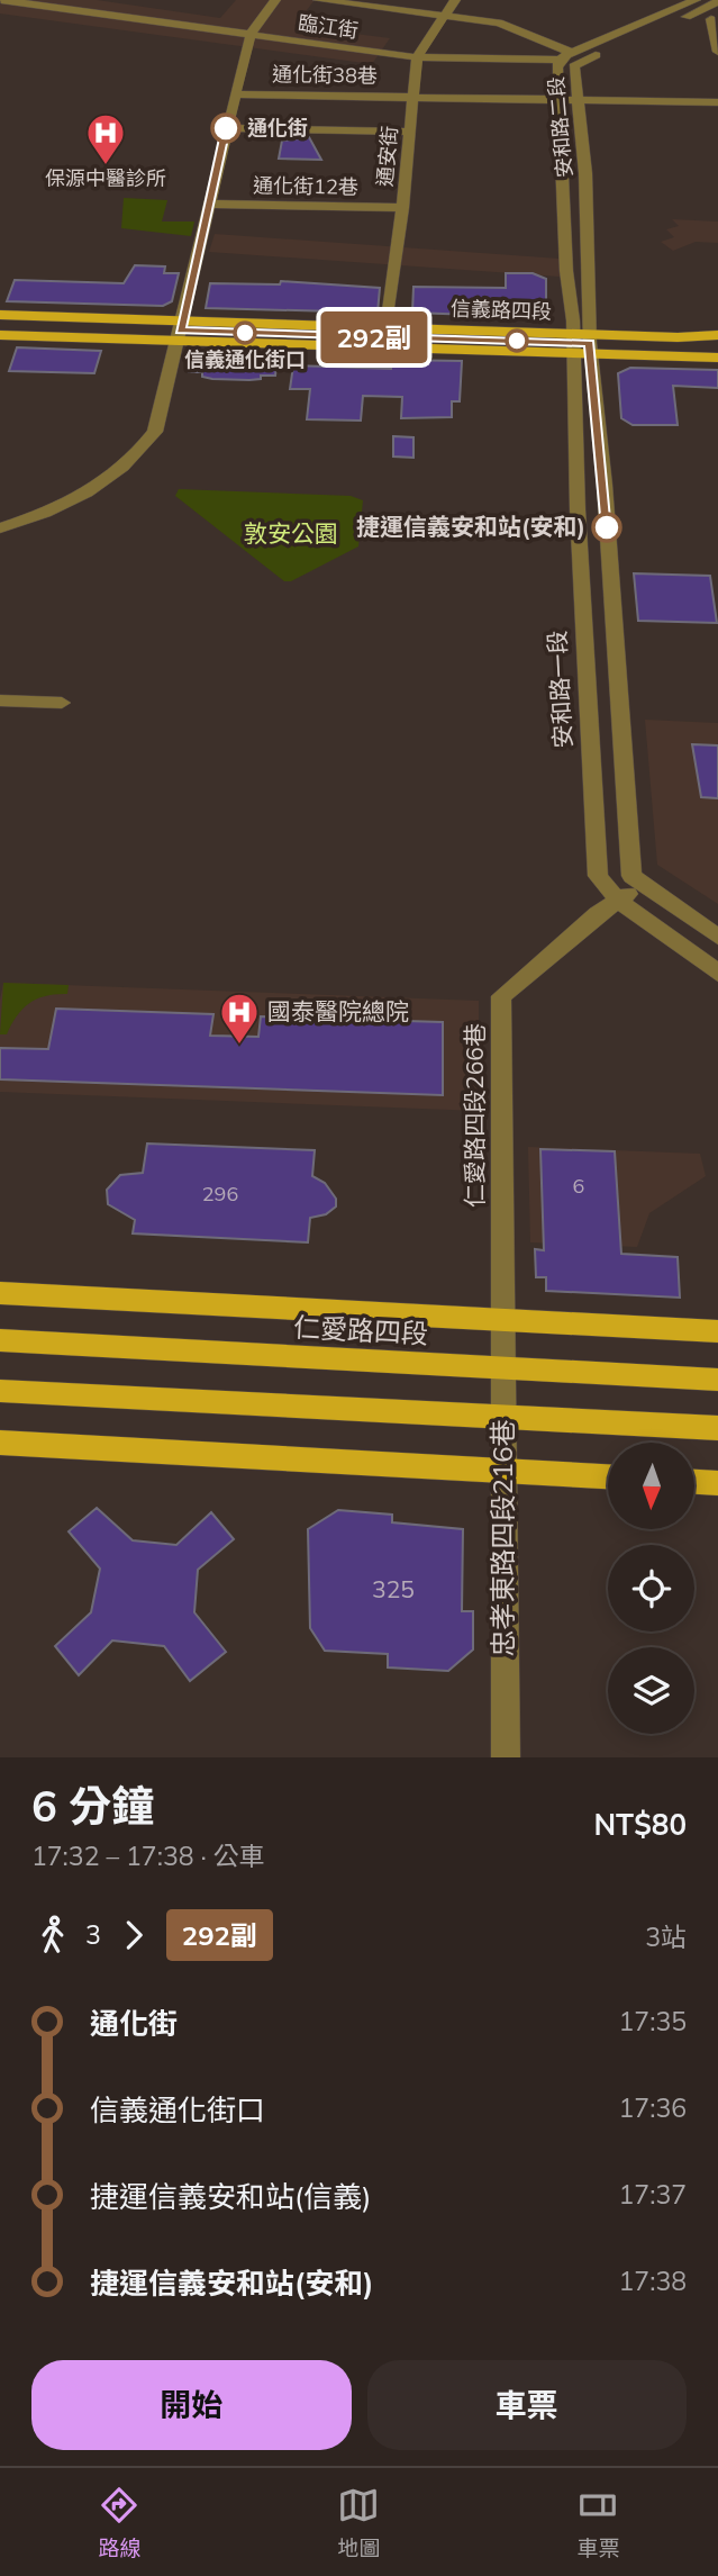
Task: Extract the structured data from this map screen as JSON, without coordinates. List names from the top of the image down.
{
  "streets": {
    "main road": ["信義路四段", "仁愛路四段"],
    "street": [
      "臨江街",
      "通化街38巷",
      "安和路二段",
      "通安街",
      "通化街12巷",
      "安和路一段",
      "仁愛路四段266巷",
      "忠孝東路四段216巷"
    ]
  },
  "crossings": [
    ["臨江街", "安和路二段"],
    ["臨江街", "通安街"],
    ["通化街38巷", "安和路二段"],
    ["通化街38巷", "通安街"],
    ["安和路二段", "信義路四段"],
    ["安和路二段", "安和路一段"],
    ["通安街", "通化街12巷"],
    ["通安街", "信義路四段"],
    ["信義路四段", "安和路一段"],
    ["安和路一段", "仁愛路四段266巷"],
    ["仁愛路四段266巷", "仁愛路四段"],
    ["仁愛路四段266巷", "忠孝東路四段216巷"],
    ["仁愛路四段", "忠孝東路四段216巷"]
  ],
  "parks": ["敦安公園"],
  "places": {
    "other": ["通化街", "信義通化街口", "捷運信義安和站(安和)"],
    "hospital": ["保源中醫診所", "國泰醫院總院"]
  },
  "lines": ["bus line 292副"],
  "house_numbers": ["6", "296", "325"],
  "north": "bottom",
  "page": {
    "on_map": "292副",
    "heading": ["6 分鐘", "17:32 – 17:38 · 公車", "NT$80"],
    "legs": ["3", "292副", "3站"],
    "list": [
      {
        "name": "通化街",
        "value": "17:35"
      },
      {
        "name": "信義通化街口",
        "value": "17:36"
      },
      {
        "name": "捷運信義安和站(信義)",
        "value": "17:37"
      },
      {
        "name": "捷運信義安和站(安和)",
        "value": "17:38"
      }
    ],
    "buttons": ["開始", "車票"],
    "tabs": ["路線", "地圖", "車票"]
  }
}
